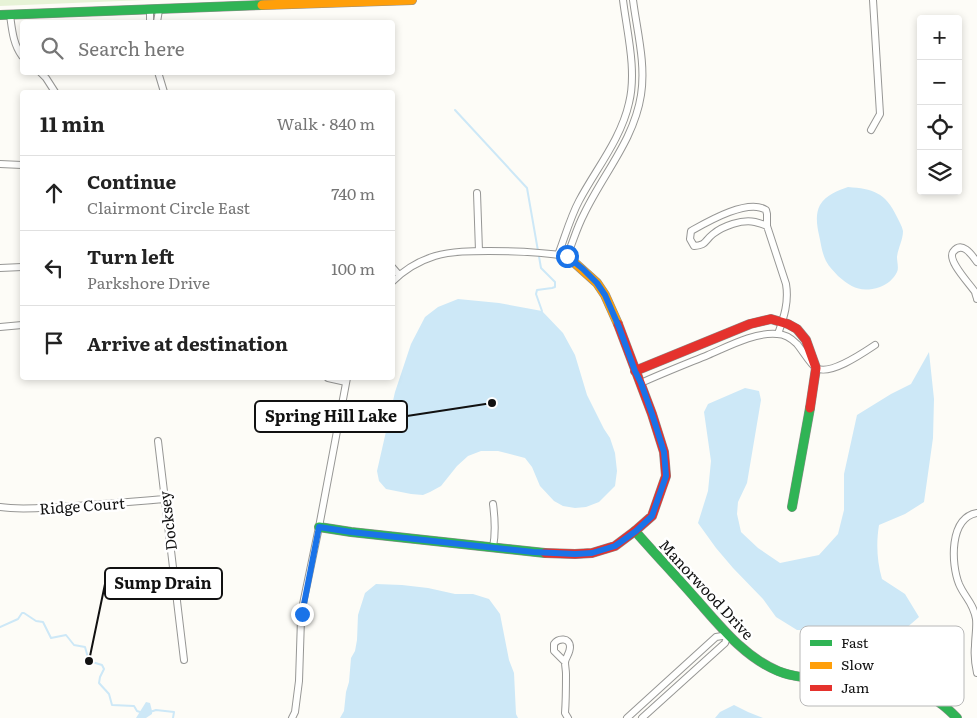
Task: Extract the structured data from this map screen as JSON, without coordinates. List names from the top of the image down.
{
  "streets": {
    "street": ["Ridge Court", "Docksey", "Manorwood Drive"]
  },
  "crossings": [
    ["Ridge Court", "Docksey"]
  ],
  "places": ["Spring Hill Lake", "Sump Drain"],
  "legend": ["Fast", "Slow", "Jam"],
  "page": {
    "map_buttons": ["+", "−"],
    "search": "Search here",
    "heading": ["11 min", "Walk · 840 m"],
    "list": [
      ["Continue", "Clairmont Circle East", "740 m"],
      ["Turn left", "Parkshore Drive", "100 m"],
      "Arrive at destination"
    ]
  }
}
